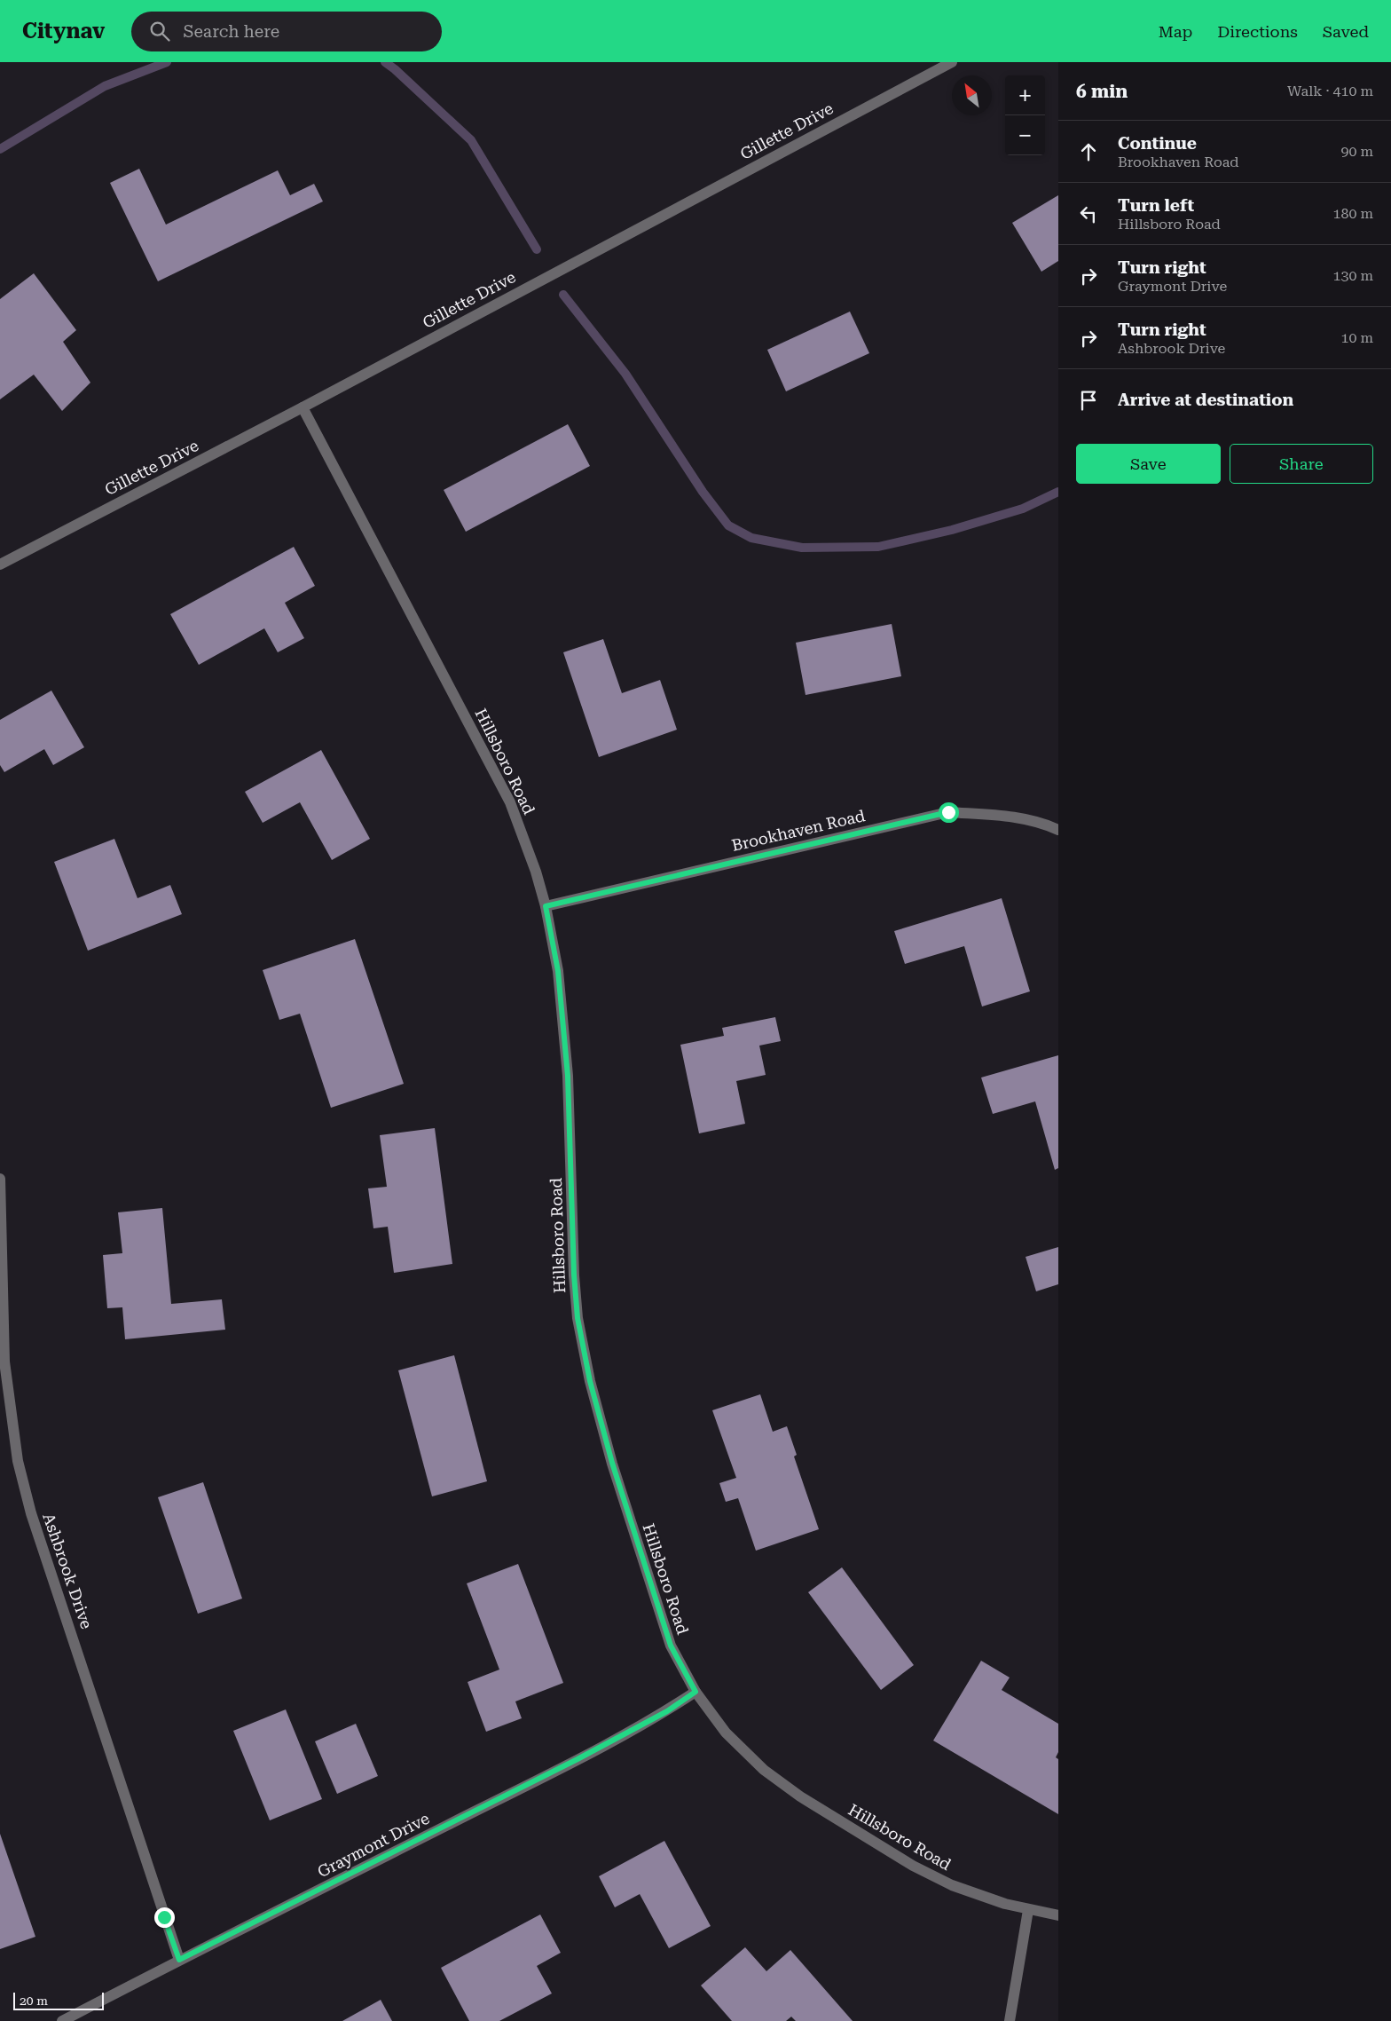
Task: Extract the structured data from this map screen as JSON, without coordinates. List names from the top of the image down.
{
  "streets": {
    "street": [
      "Gillette Drive",
      "Hillsboro Road",
      "Brookhaven Road",
      "Ashbrook Drive",
      "Graymont Drive"
    ]
  },
  "crossings": [
    ["Gillette Drive", "Hillsboro Road"],
    ["Hillsboro Road", "Brookhaven Road"],
    ["Hillsboro Road", "Graymont Drive"],
    ["Ashbrook Drive", "Graymont Drive"]
  ],
  "scale_bar": "20 m",
  "north": "top left",
  "page": {
    "header": "Citynav",
    "search": "Search here",
    "nav": ["Map", "Directions", "Saved"],
    "heading": ["6 min", "Walk · 410 m"],
    "map_buttons": ["+", "−"],
    "list": [
      ["Continue", "Brookhaven Road", "90 m"],
      ["Turn left", "Hillsboro Road", "180 m"],
      ["Turn right", "Graymont Drive", "130 m"],
      ["Turn right", "Ashbrook Drive", "10 m"],
      "Arrive at destination"
    ],
    "buttons": ["Save", "Share"],
    "scale": "20 m"
  }
}
